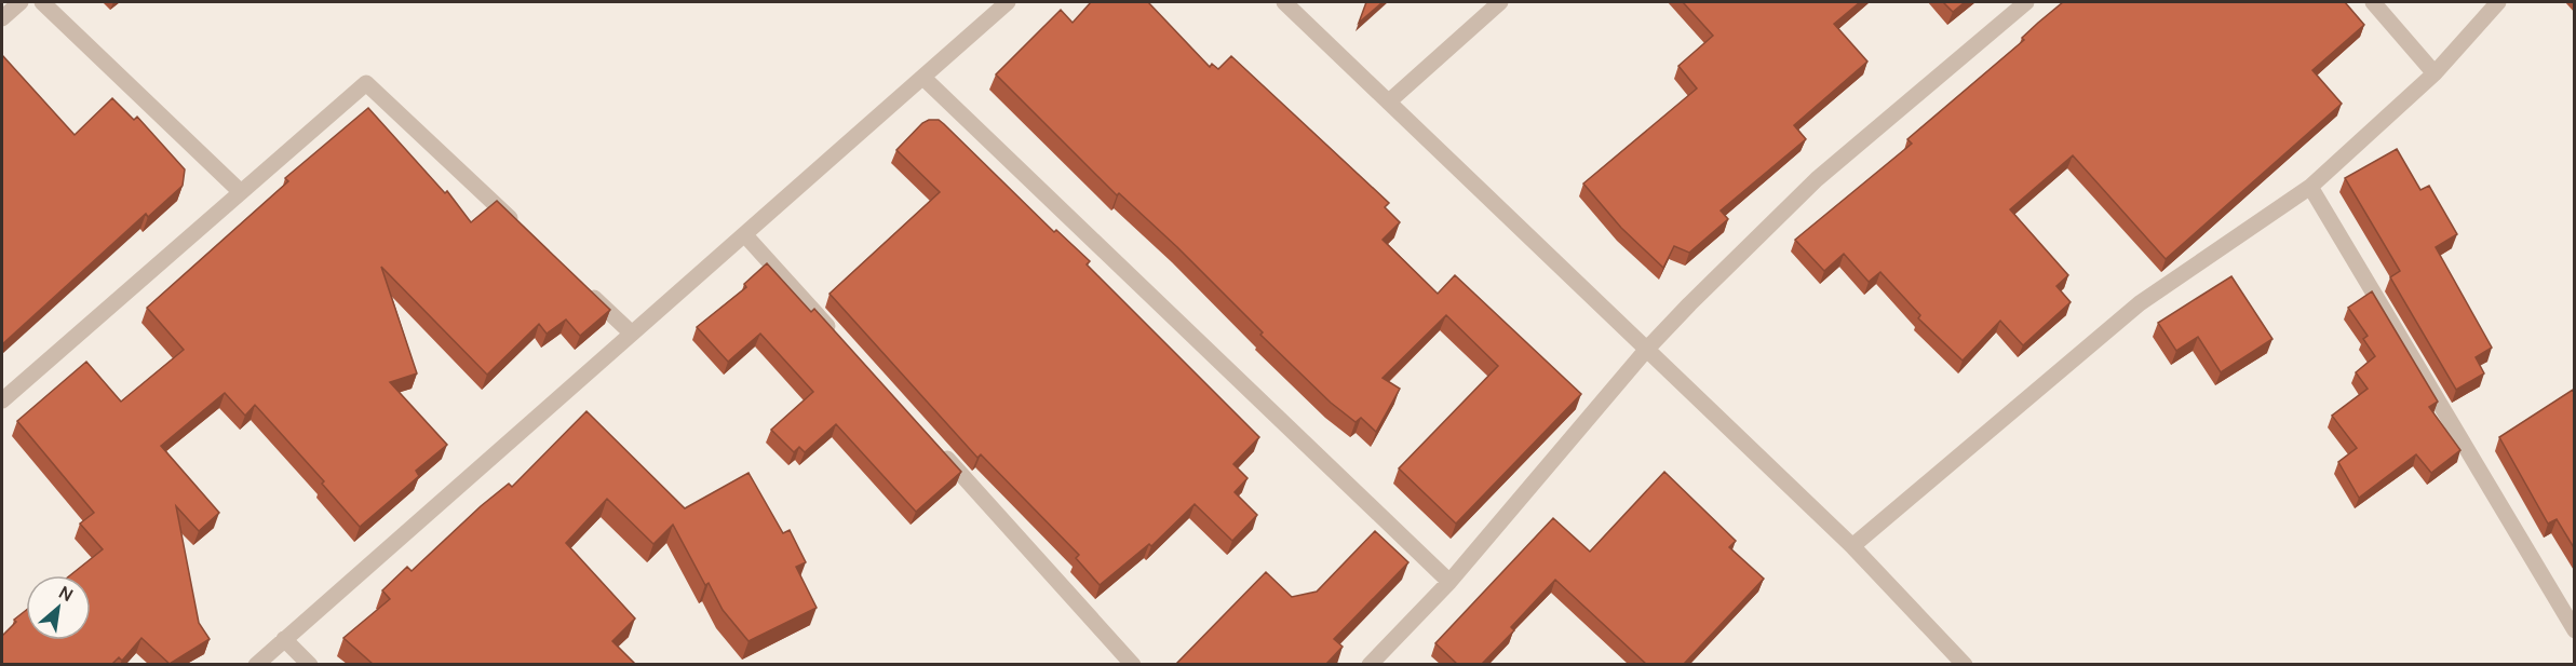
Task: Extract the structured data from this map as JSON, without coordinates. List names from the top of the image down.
{
  "north": "top right"
}
